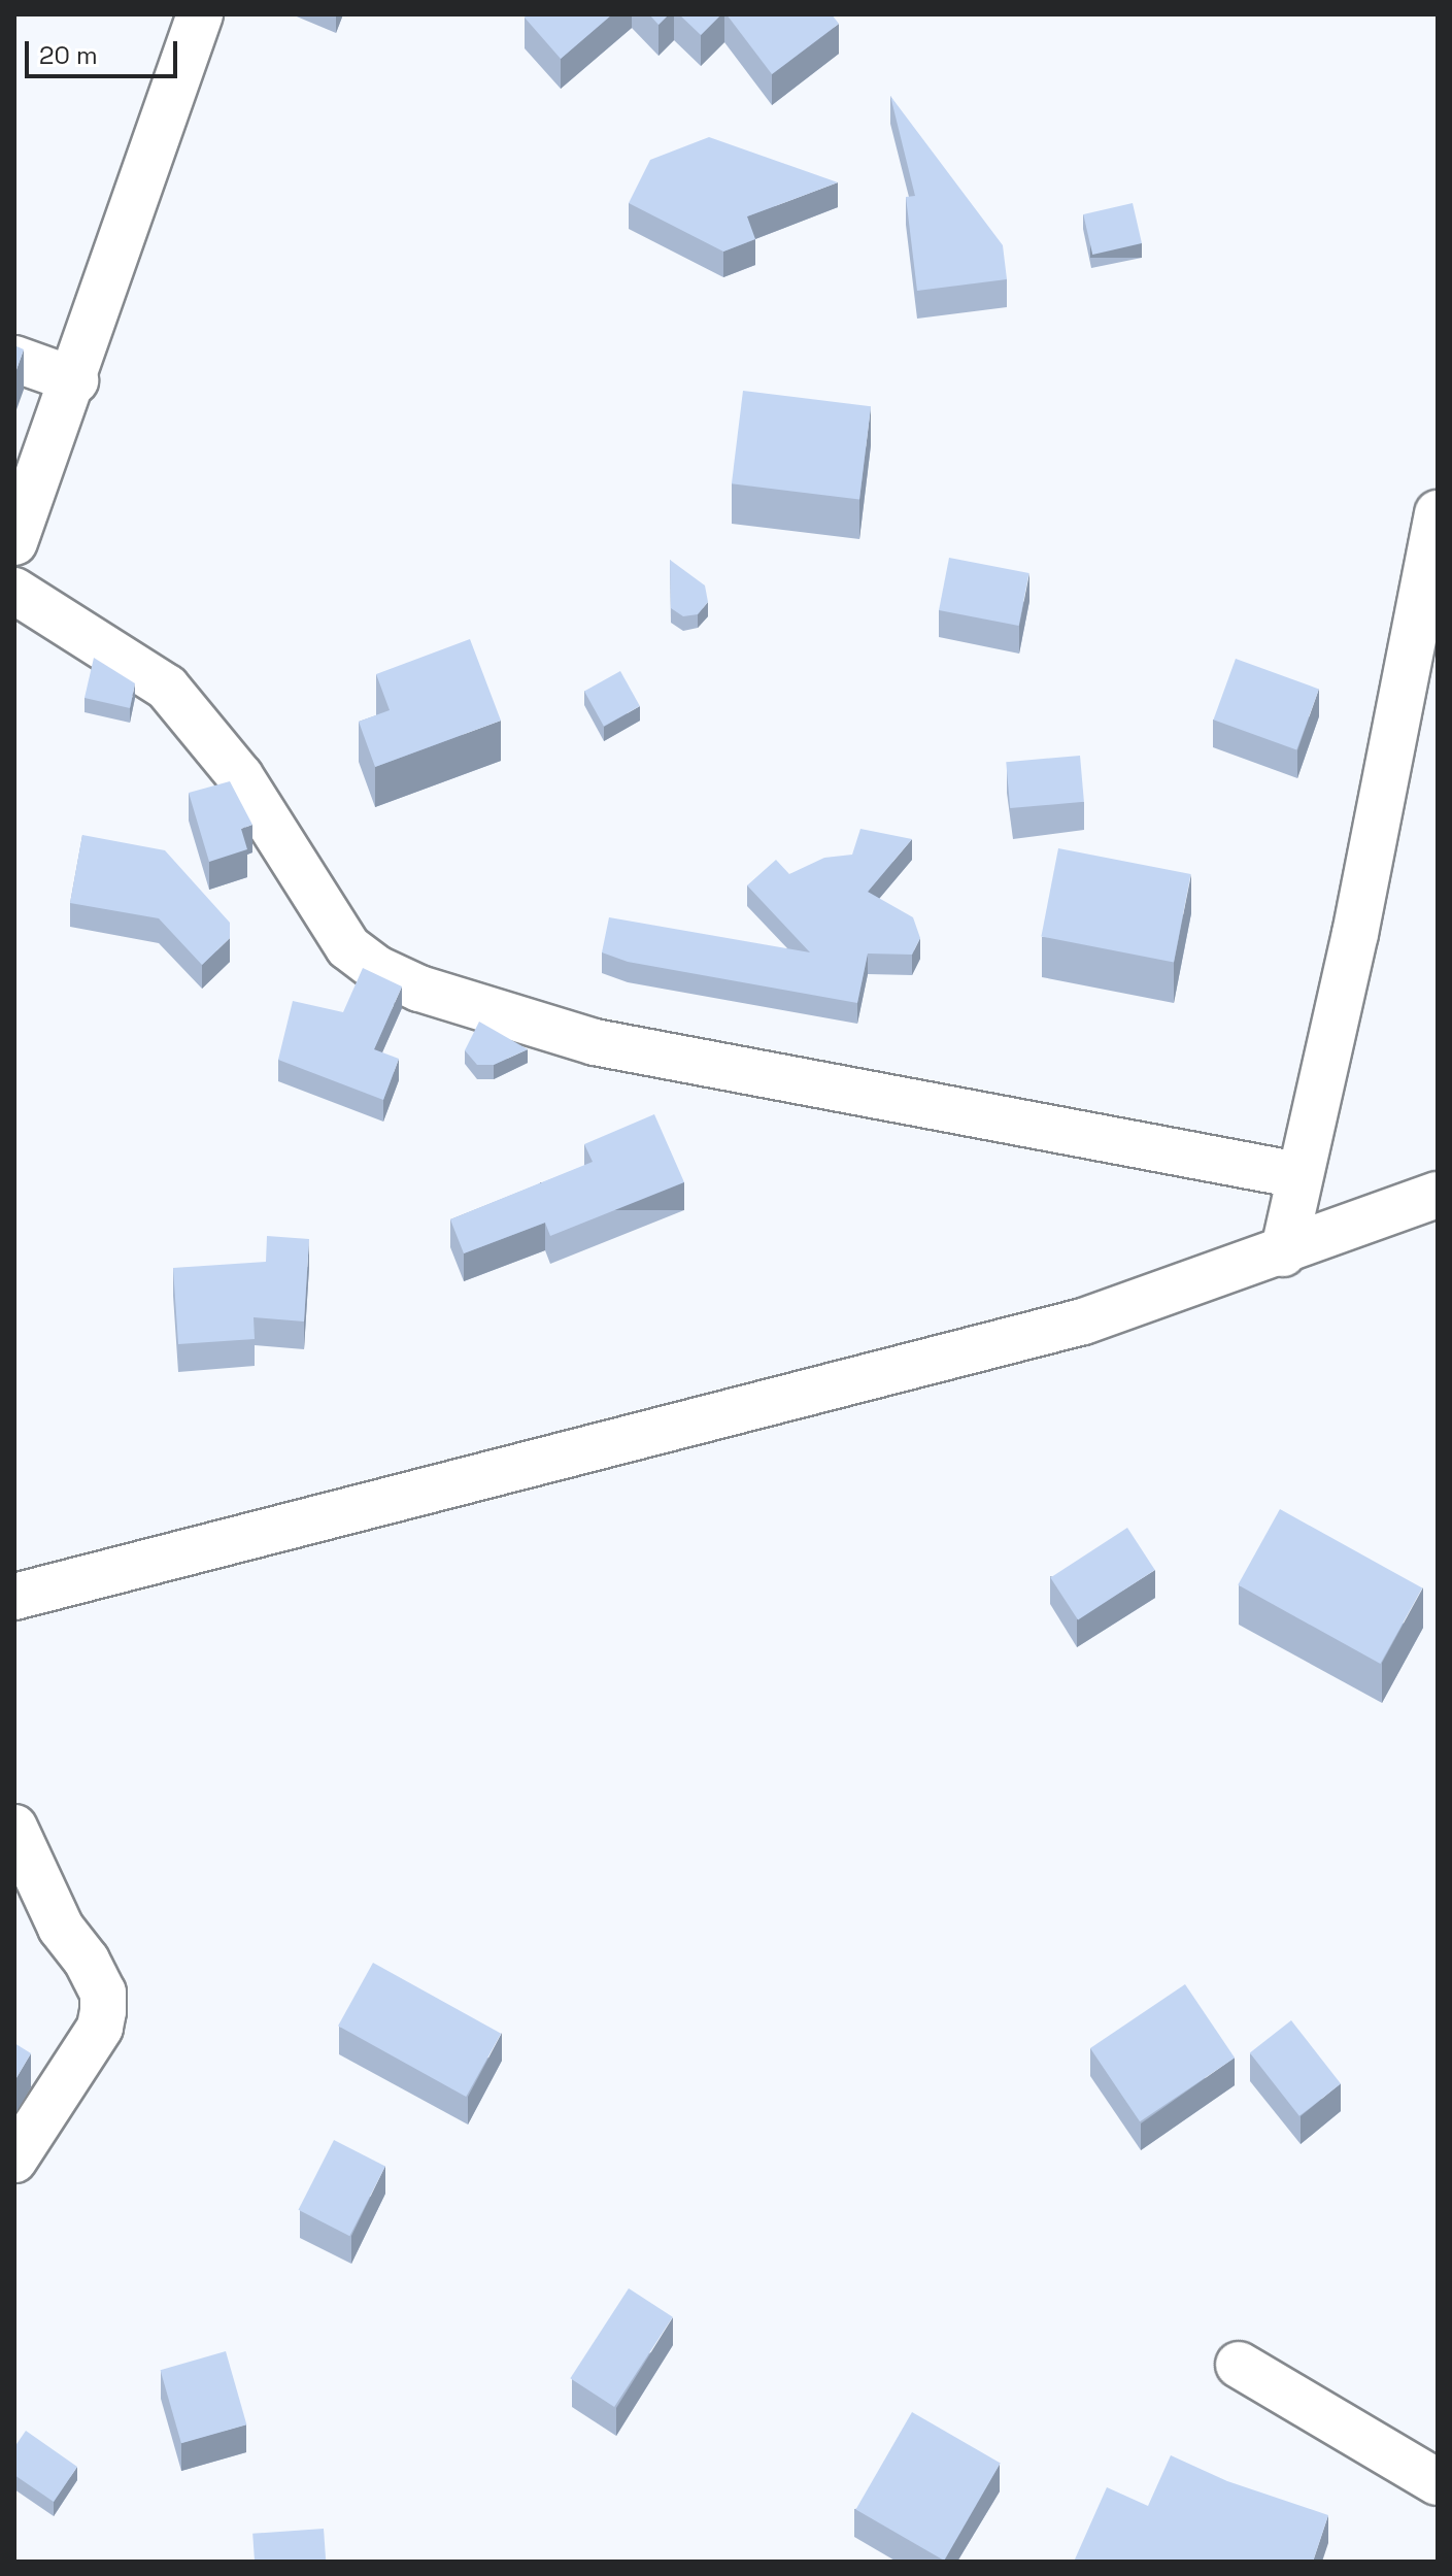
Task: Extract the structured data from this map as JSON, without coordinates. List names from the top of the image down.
{
  "scale_bar": "20 m"
}
